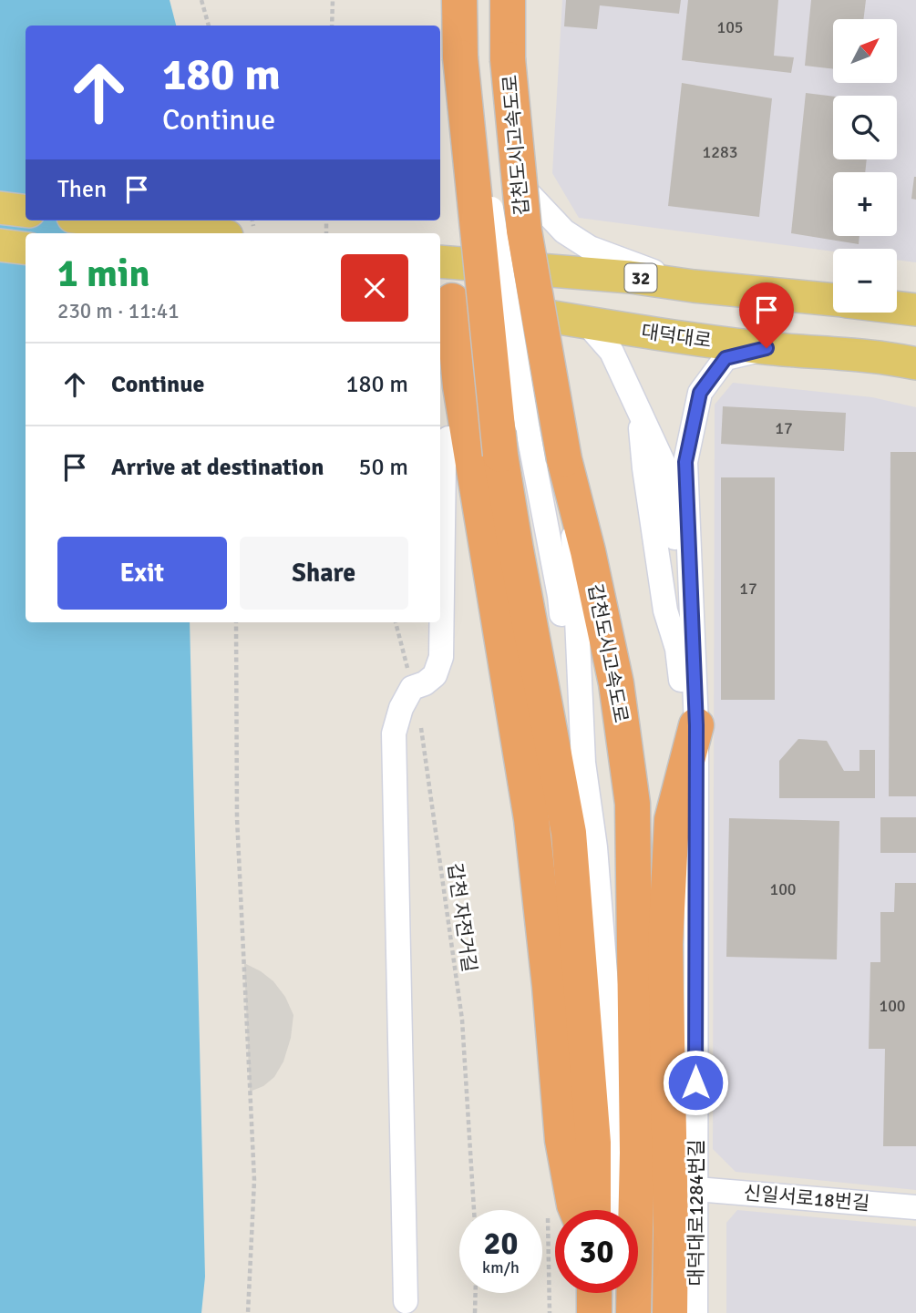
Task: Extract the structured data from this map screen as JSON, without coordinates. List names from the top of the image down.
{
  "streets": {
    "highway": ["갑천도시고속도로"],
    "main road": ["32", "대덕대로"],
    "street": ["신일서로18번길", "대덕대로1284번길"],
    "path": ["갑천 자전거길"]
  },
  "crossings": [
    ["대덕대로", "대덕대로1284번길"],
    ["신일서로18번길", "대덕대로1284번길"]
  ],
  "house_numbers": [
    "105",
    "1283",
    "17",
    "17",
    "100",
    "100"
  ],
  "north": "top right",
  "page": {
    "map_buttons": ["+", "−"],
    "turn": ["180 m", "Continue"],
    "then": "Then",
    "heading": ["1 min", "230 m · 11:41"],
    "list": [
      {
        "name": "Continue",
        "value": "180 m"
      },
      {
        "name": "Arrive at destination",
        "value": "50 m"
      }
    ],
    "buttons": ["Exit", "Share"],
    "speed": "20 km/h",
    "limit": "30"
  }
}
